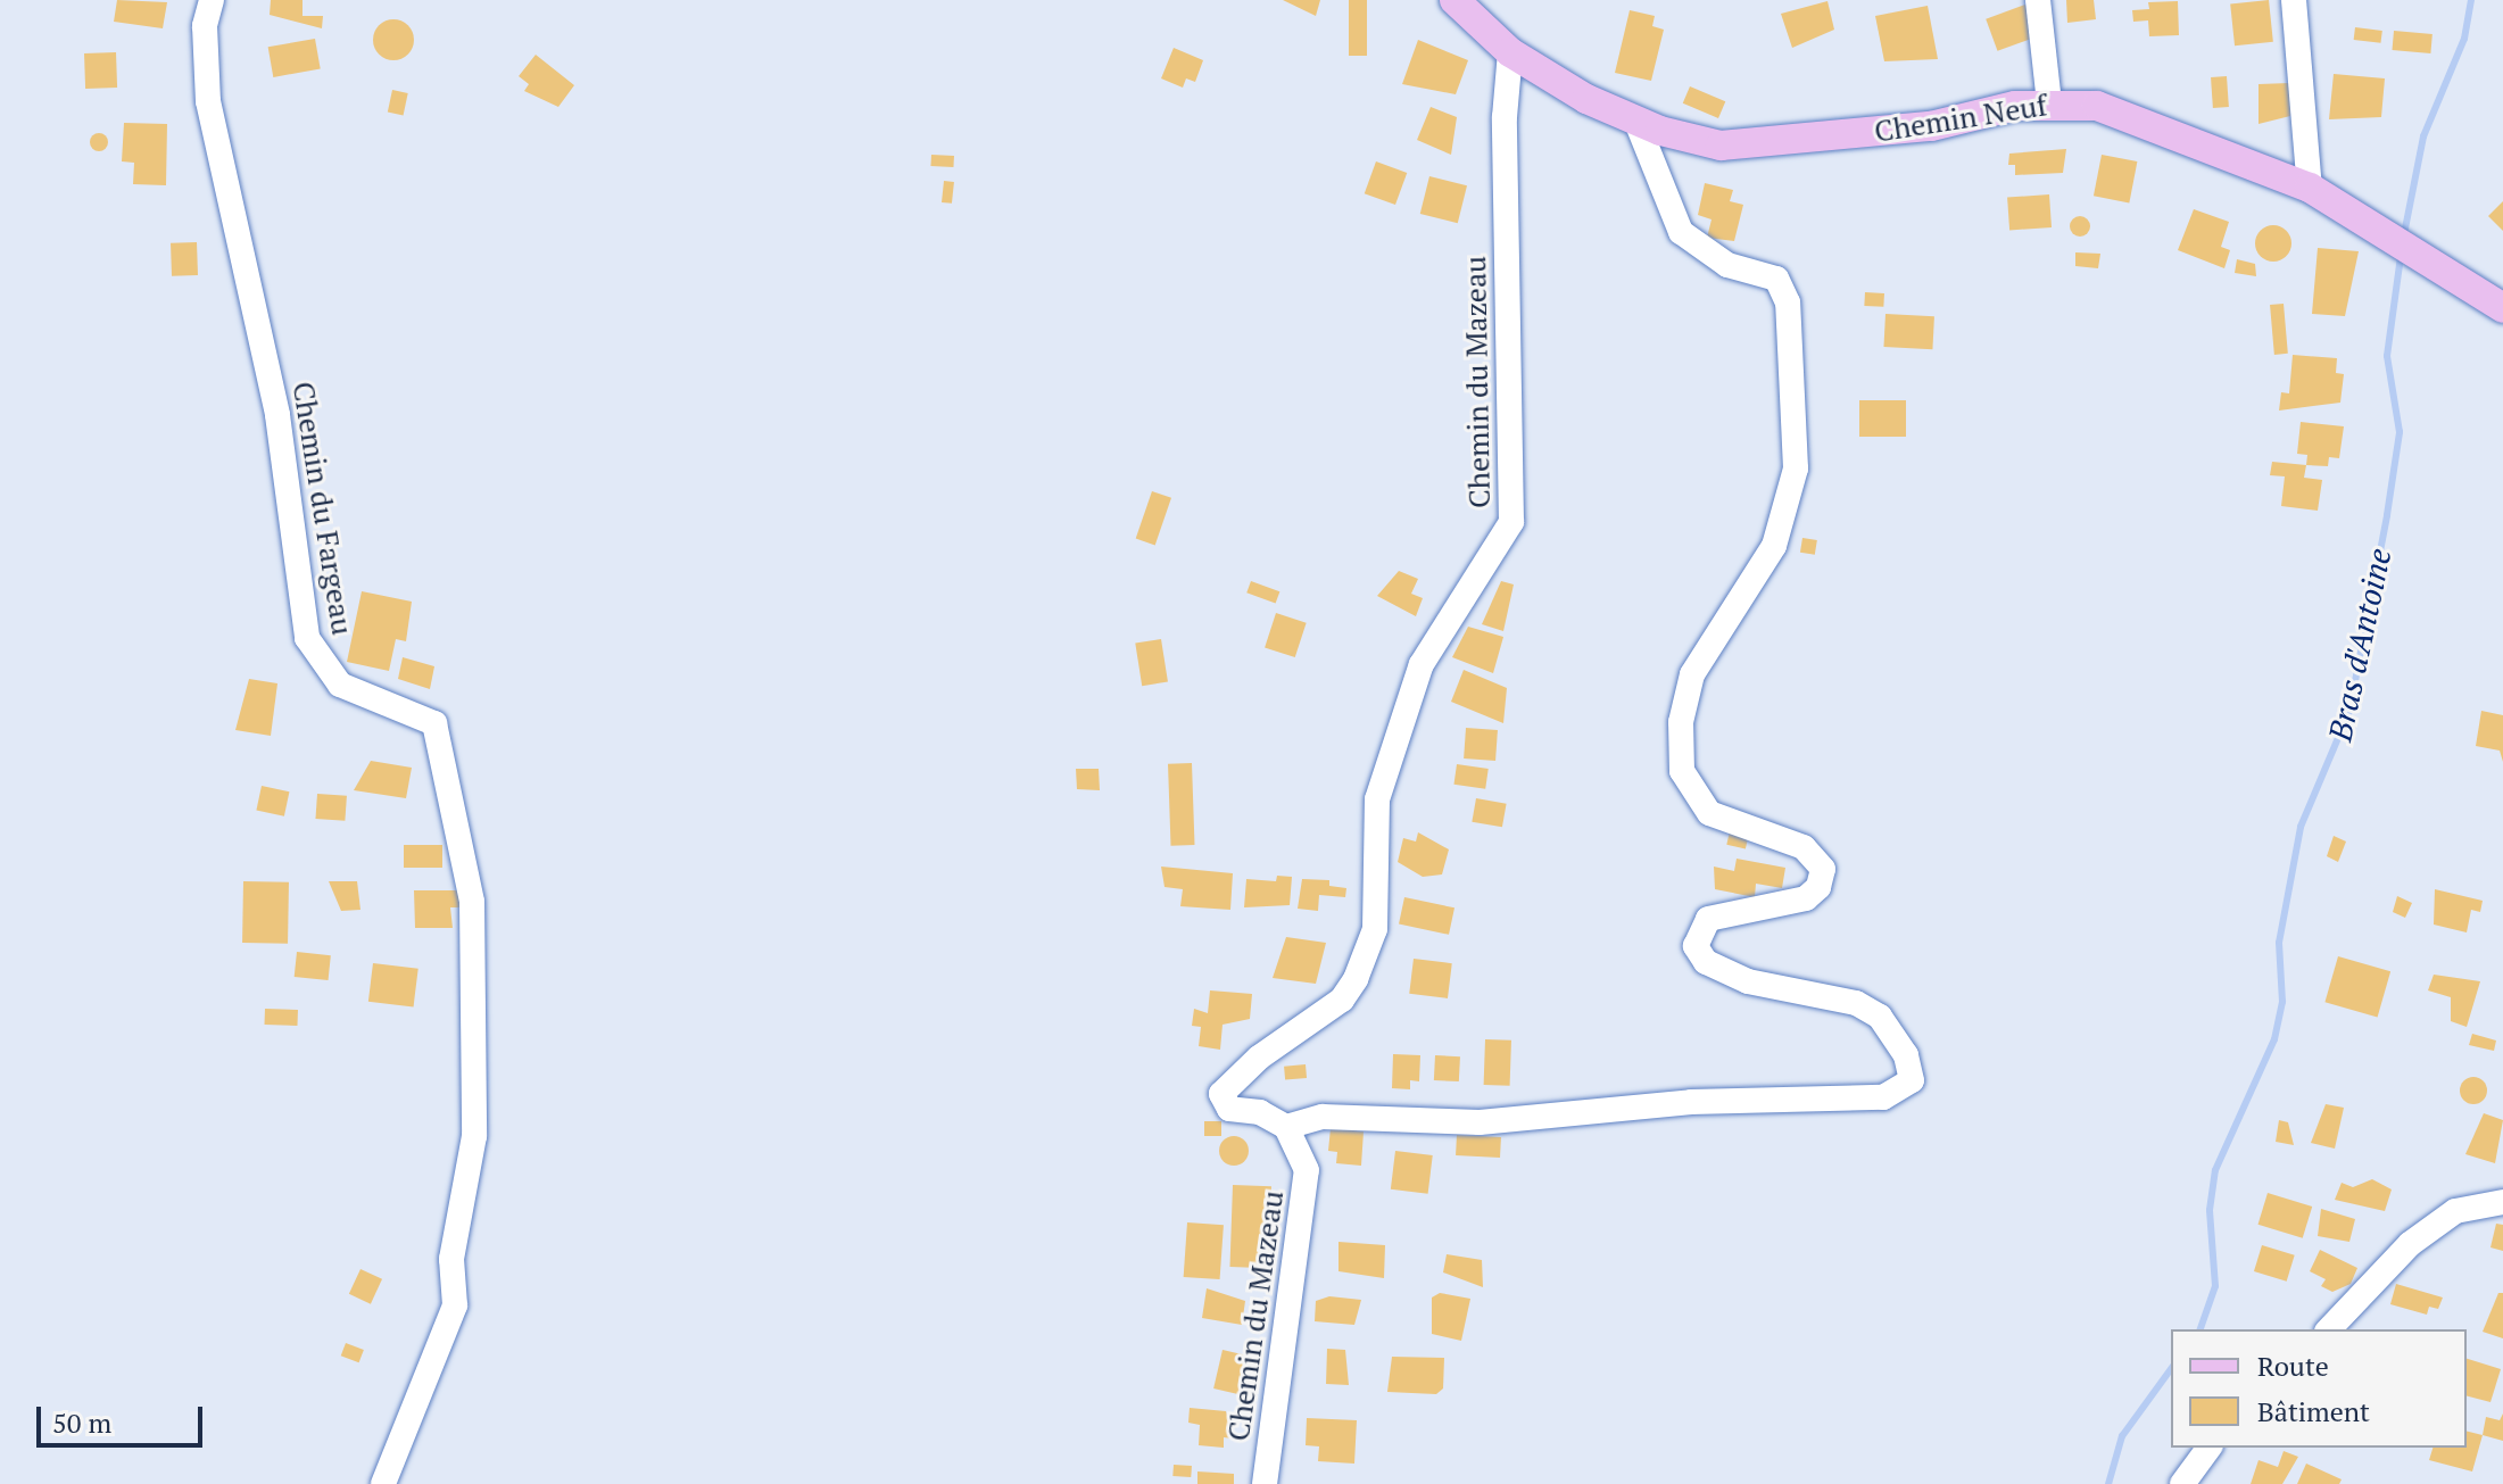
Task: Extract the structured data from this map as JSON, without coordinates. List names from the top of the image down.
{
  "streets": {
    "main road": ["Chemin Neuf"],
    "street": ["Chemin du Mazeau", "Chemin du Fargeau"]
  },
  "crossings": [
    ["Chemin Neuf", "Chemin du Mazeau"]
  ],
  "water": ["Bras d'Antoine"],
  "legend": ["Route", "Bâtiment"],
  "scale_bar": "50 m"
}
